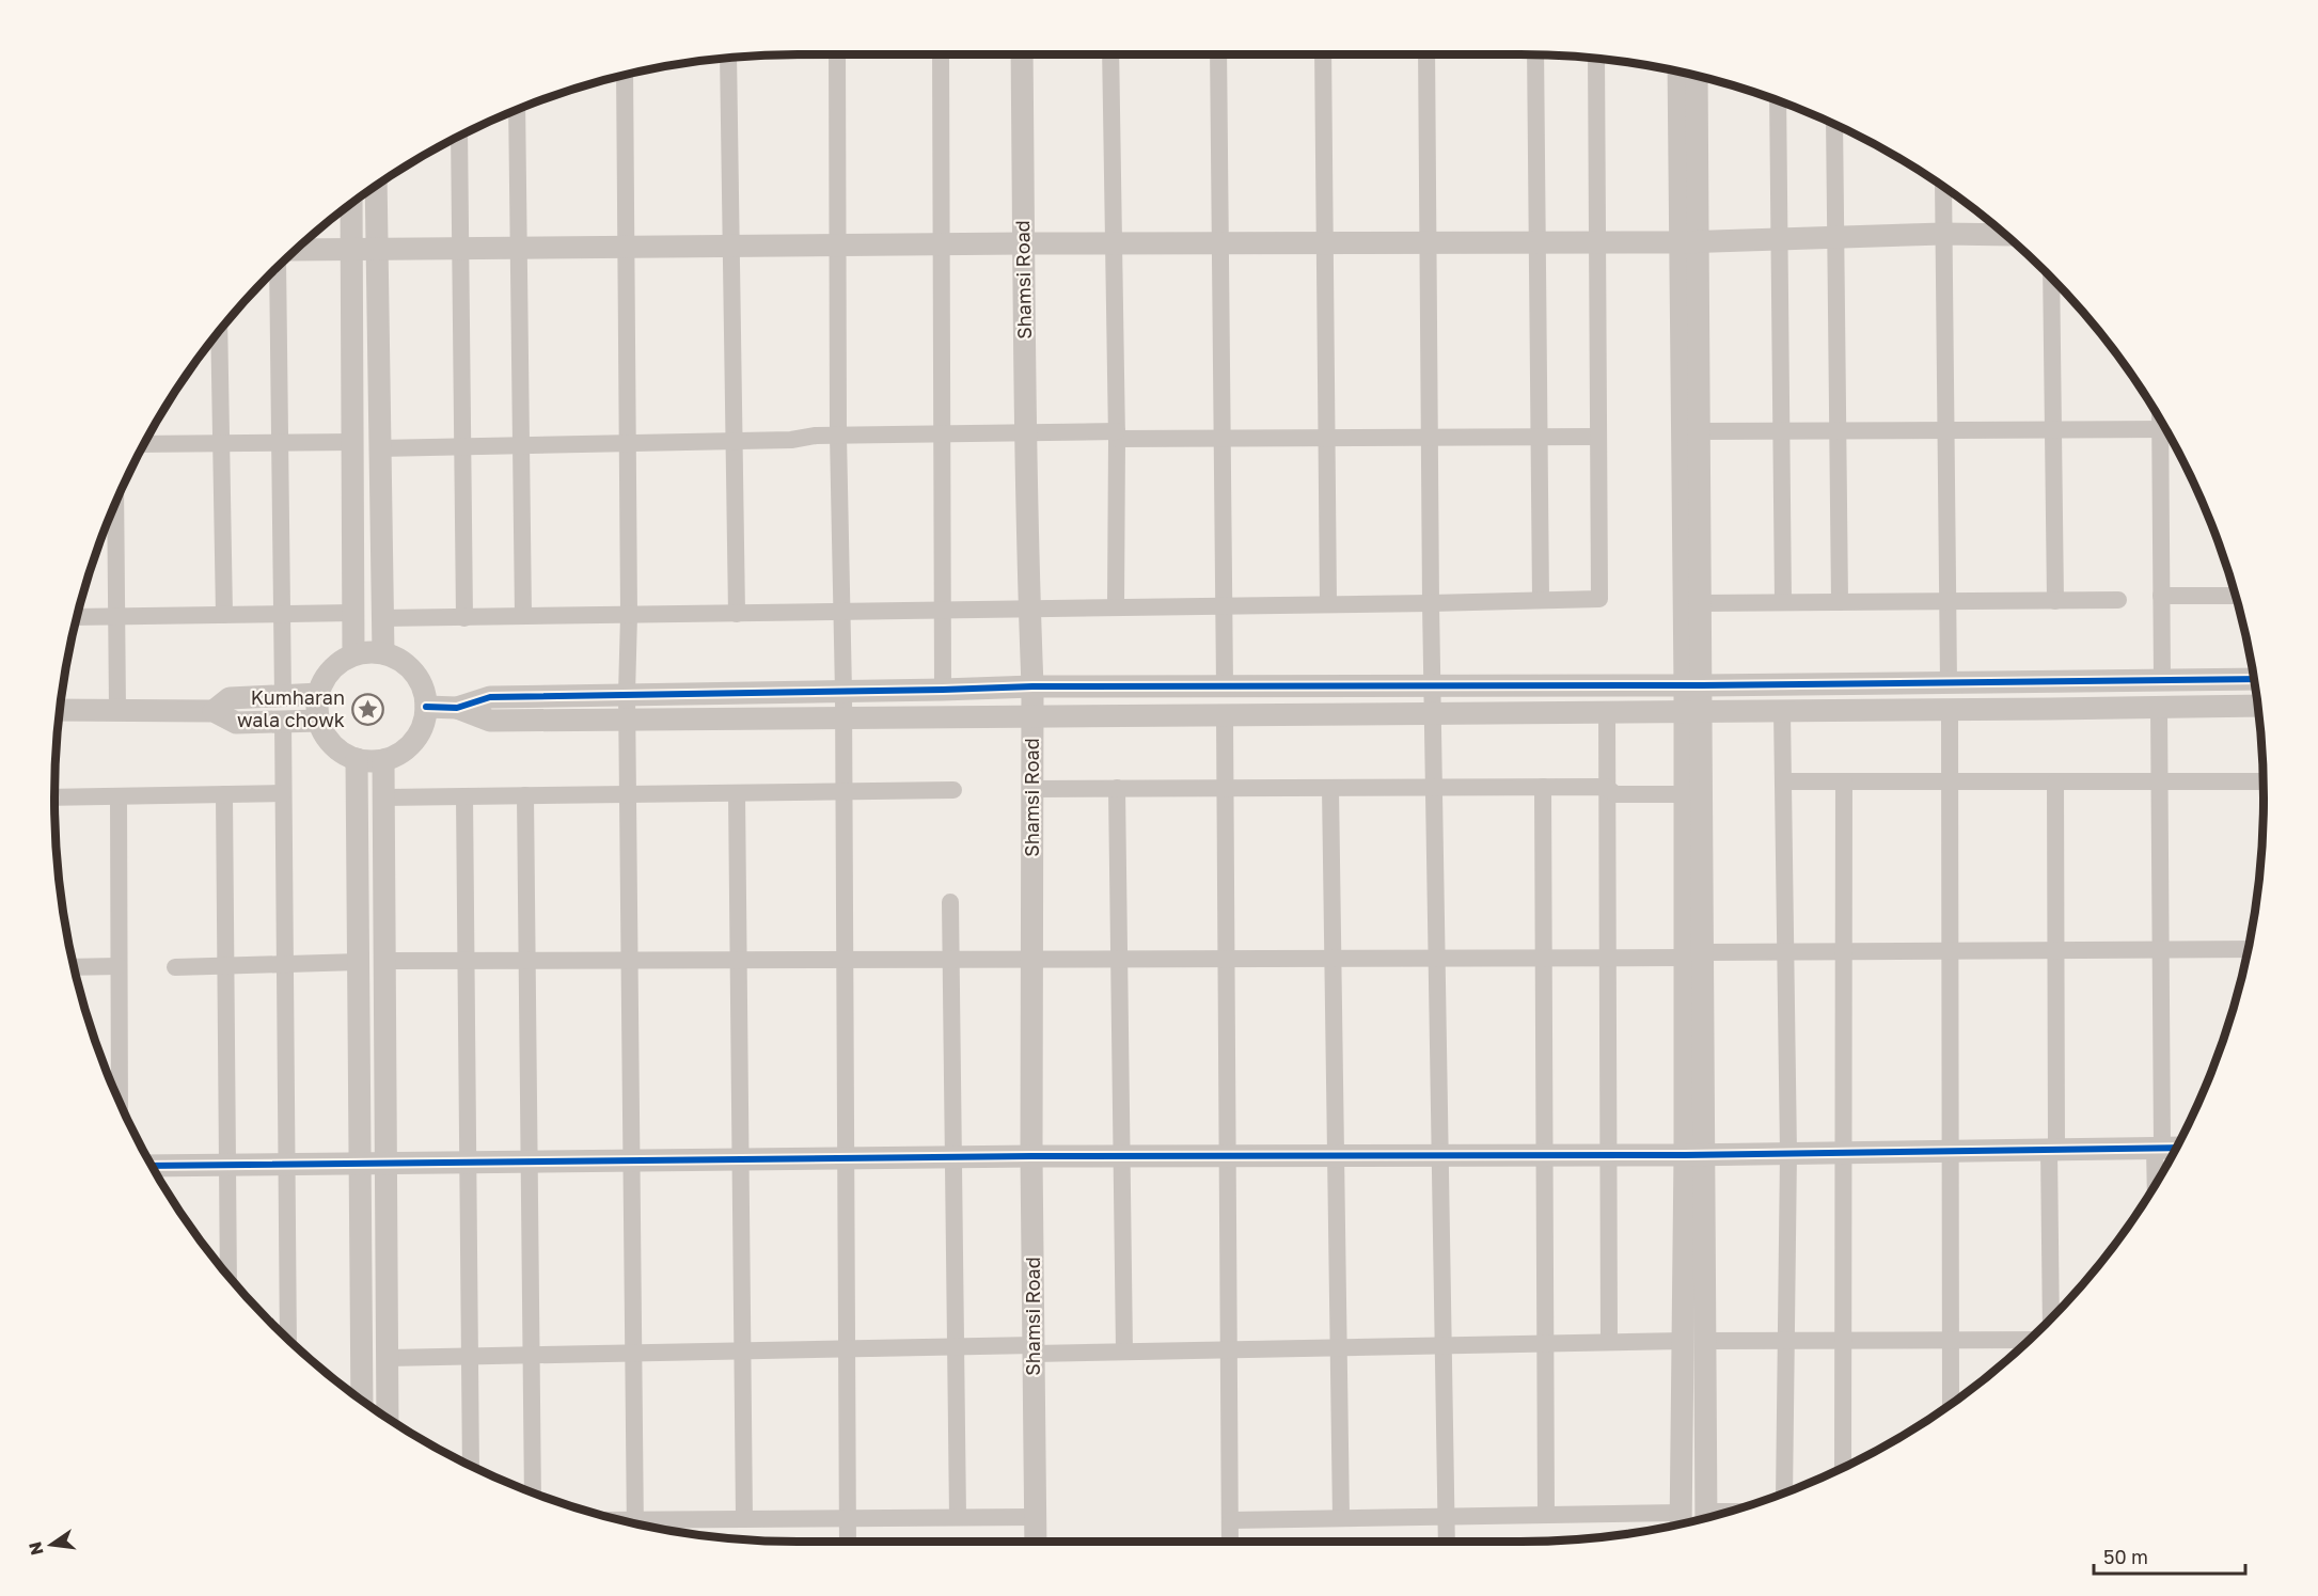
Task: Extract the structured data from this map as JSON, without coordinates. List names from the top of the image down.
{
  "streets": {
    "street": ["Shamsi Road"]
  },
  "places": {
    "place": ["Kumharan wala chowk"]
  },
  "scale_bar": "50 m",
  "north": "left"
}
